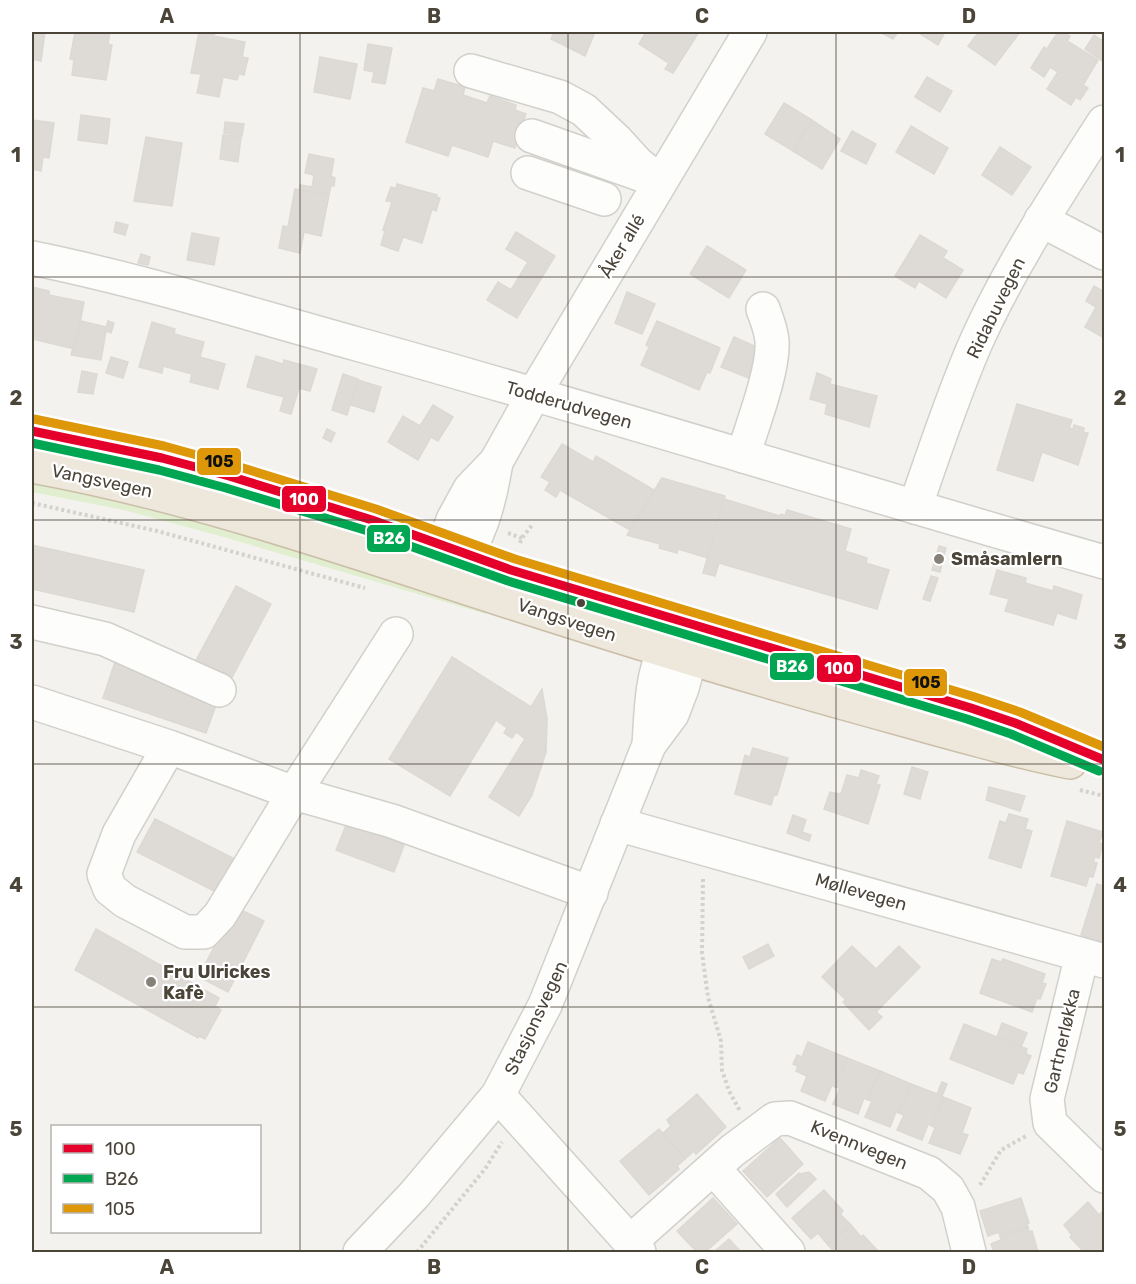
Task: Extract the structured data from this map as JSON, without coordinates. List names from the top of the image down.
{
  "streets": {
    "highway": ["Vangsvegen"],
    "street": [
      "Åker allé",
      "Ridabuvegen",
      "Todderudvegen",
      "Møllevegen",
      "Stasjonsvegen",
      "Gartnerløkka",
      "Kvennvegen"
    ]
  },
  "crossings": [
    ["Åker allé", "Todderudvegen"],
    ["Åker allé", "Vangsvegen"],
    ["Ridabuvegen", "Todderudvegen"],
    ["Vangsvegen", "Stasjonsvegen"],
    ["Møllevegen", "Stasjonsvegen"],
    ["Møllevegen", "Gartnerløkka"],
    ["Stasjonsvegen", "Kvennvegen"]
  ],
  "places": ["Småsamlern", "Fru Ulrickes Kafè"],
  "lines": ["transit line 105", "transit line 100", "transit line B26"],
  "legend": ["100", "B26", "105"],
  "grid": {
    "columns": [
      "A",
      "B",
      "C",
      "D"
    ],
    "rows": [
      "1",
      "2",
      "3",
      "4",
      "5"
    ]
  }
}
